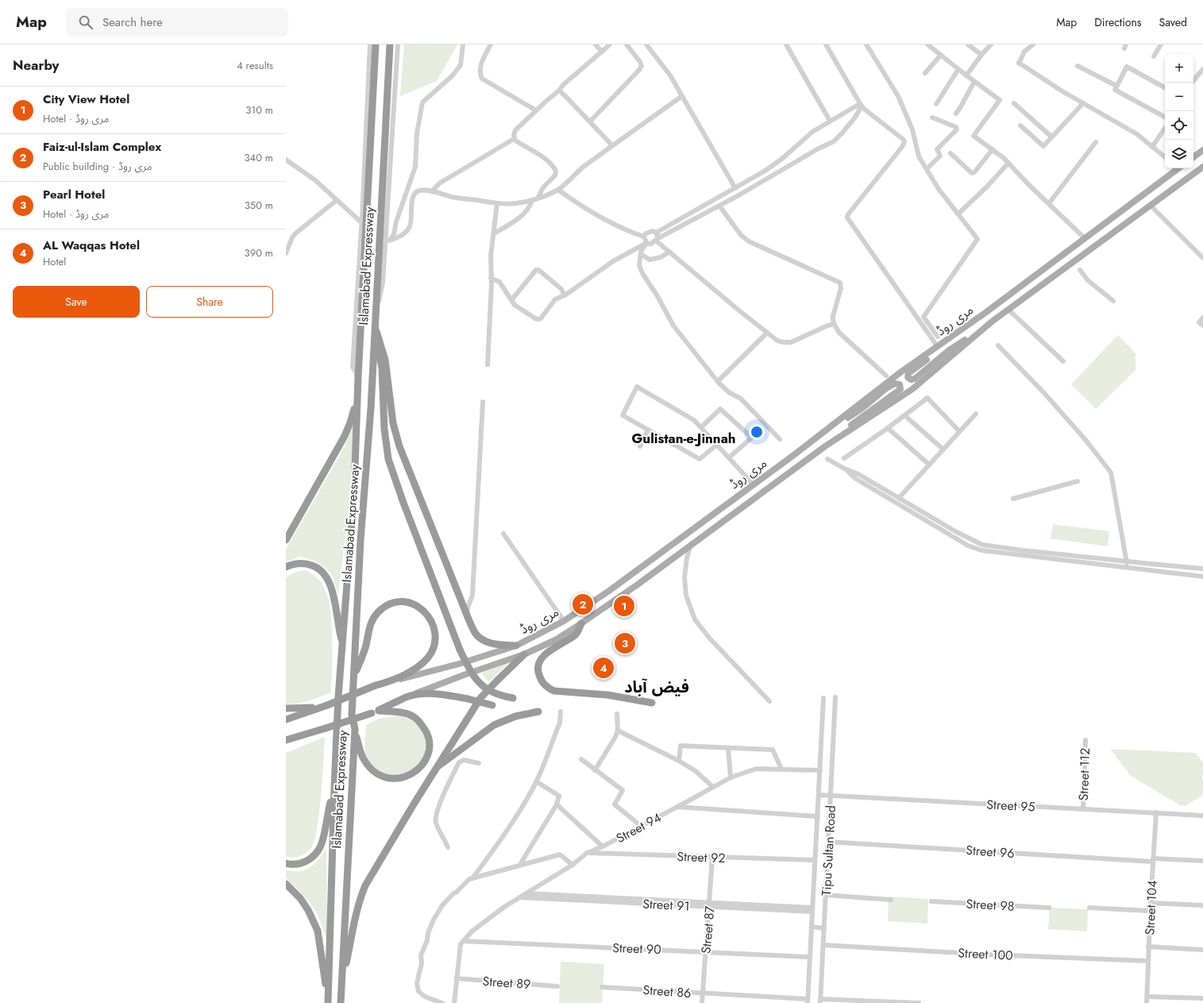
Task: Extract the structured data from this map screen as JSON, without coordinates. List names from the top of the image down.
{
  "streets": {
    "highway": ["Islamabad Expressway", "مری روڈ"],
    "street": [
      "Street 112",
      "Street 95",
      "Street 94",
      "Tipu Sultan Road",
      "Street 96",
      "Street 92",
      "Street 91",
      "Street 98",
      "Street 104",
      "Street 87",
      "Street 90",
      "Street 100",
      "Street 89",
      "Street 86"
    ]
  },
  "crossings": [
    ["Street 112", "Street 95"],
    ["Street 95", "Tipu Sultan Road"],
    ["Street 95", "Street 104"],
    ["Street 94", "Tipu Sultan Road"],
    ["Street 94", "Street 92"],
    ["Street 94", "Street 91"],
    ["Street 94", "Street 90"],
    ["Tipu Sultan Road", "Street 96"],
    ["Tipu Sultan Road", "Street 92"],
    ["Tipu Sultan Road", "Street 91"],
    ["Tipu Sultan Road", "Street 90"],
    ["Tipu Sultan Road", "Street 100"],
    ["Tipu Sultan Road", "Street 86"],
    ["Street 96", "Street 104"],
    ["Street 92", "Street 87"],
    ["Street 91", "Street 87"],
    ["Street 104", "Street 100"],
    ["Street 87", "Street 90"],
    ["Street 87", "Street 86"]
  ],
  "districts": ["Gulistan-e-Jinnah", "فیض آباد"],
  "page": {
    "header": "Map",
    "search": "Search here",
    "nav": ["Map", "Directions", "Saved"],
    "heading": ["Nearby", "4 results"],
    "map_buttons": ["+", "−"],
    "list": [
      {
        "mark": "1",
        "name": "City View Hotel",
        "note": "Hotel · مری روڈ",
        "value": "310 m"
      },
      {
        "mark": "2",
        "name": "Faiz-ul-Islam Complex",
        "note": "Public building · مری روڈ",
        "value": "340 m"
      },
      {
        "mark": "3",
        "name": "Pearl Hotel",
        "note": "Hotel · مری روڈ",
        "value": "350 m"
      },
      {
        "mark": "4",
        "name": "AL Waqqas Hotel",
        "note": "Hotel",
        "value": "390 m"
      }
    ],
    "buttons": ["Save", "Share"],
    "pins": [
      "2",
      "1",
      "3",
      "4"
    ]
  }
}
